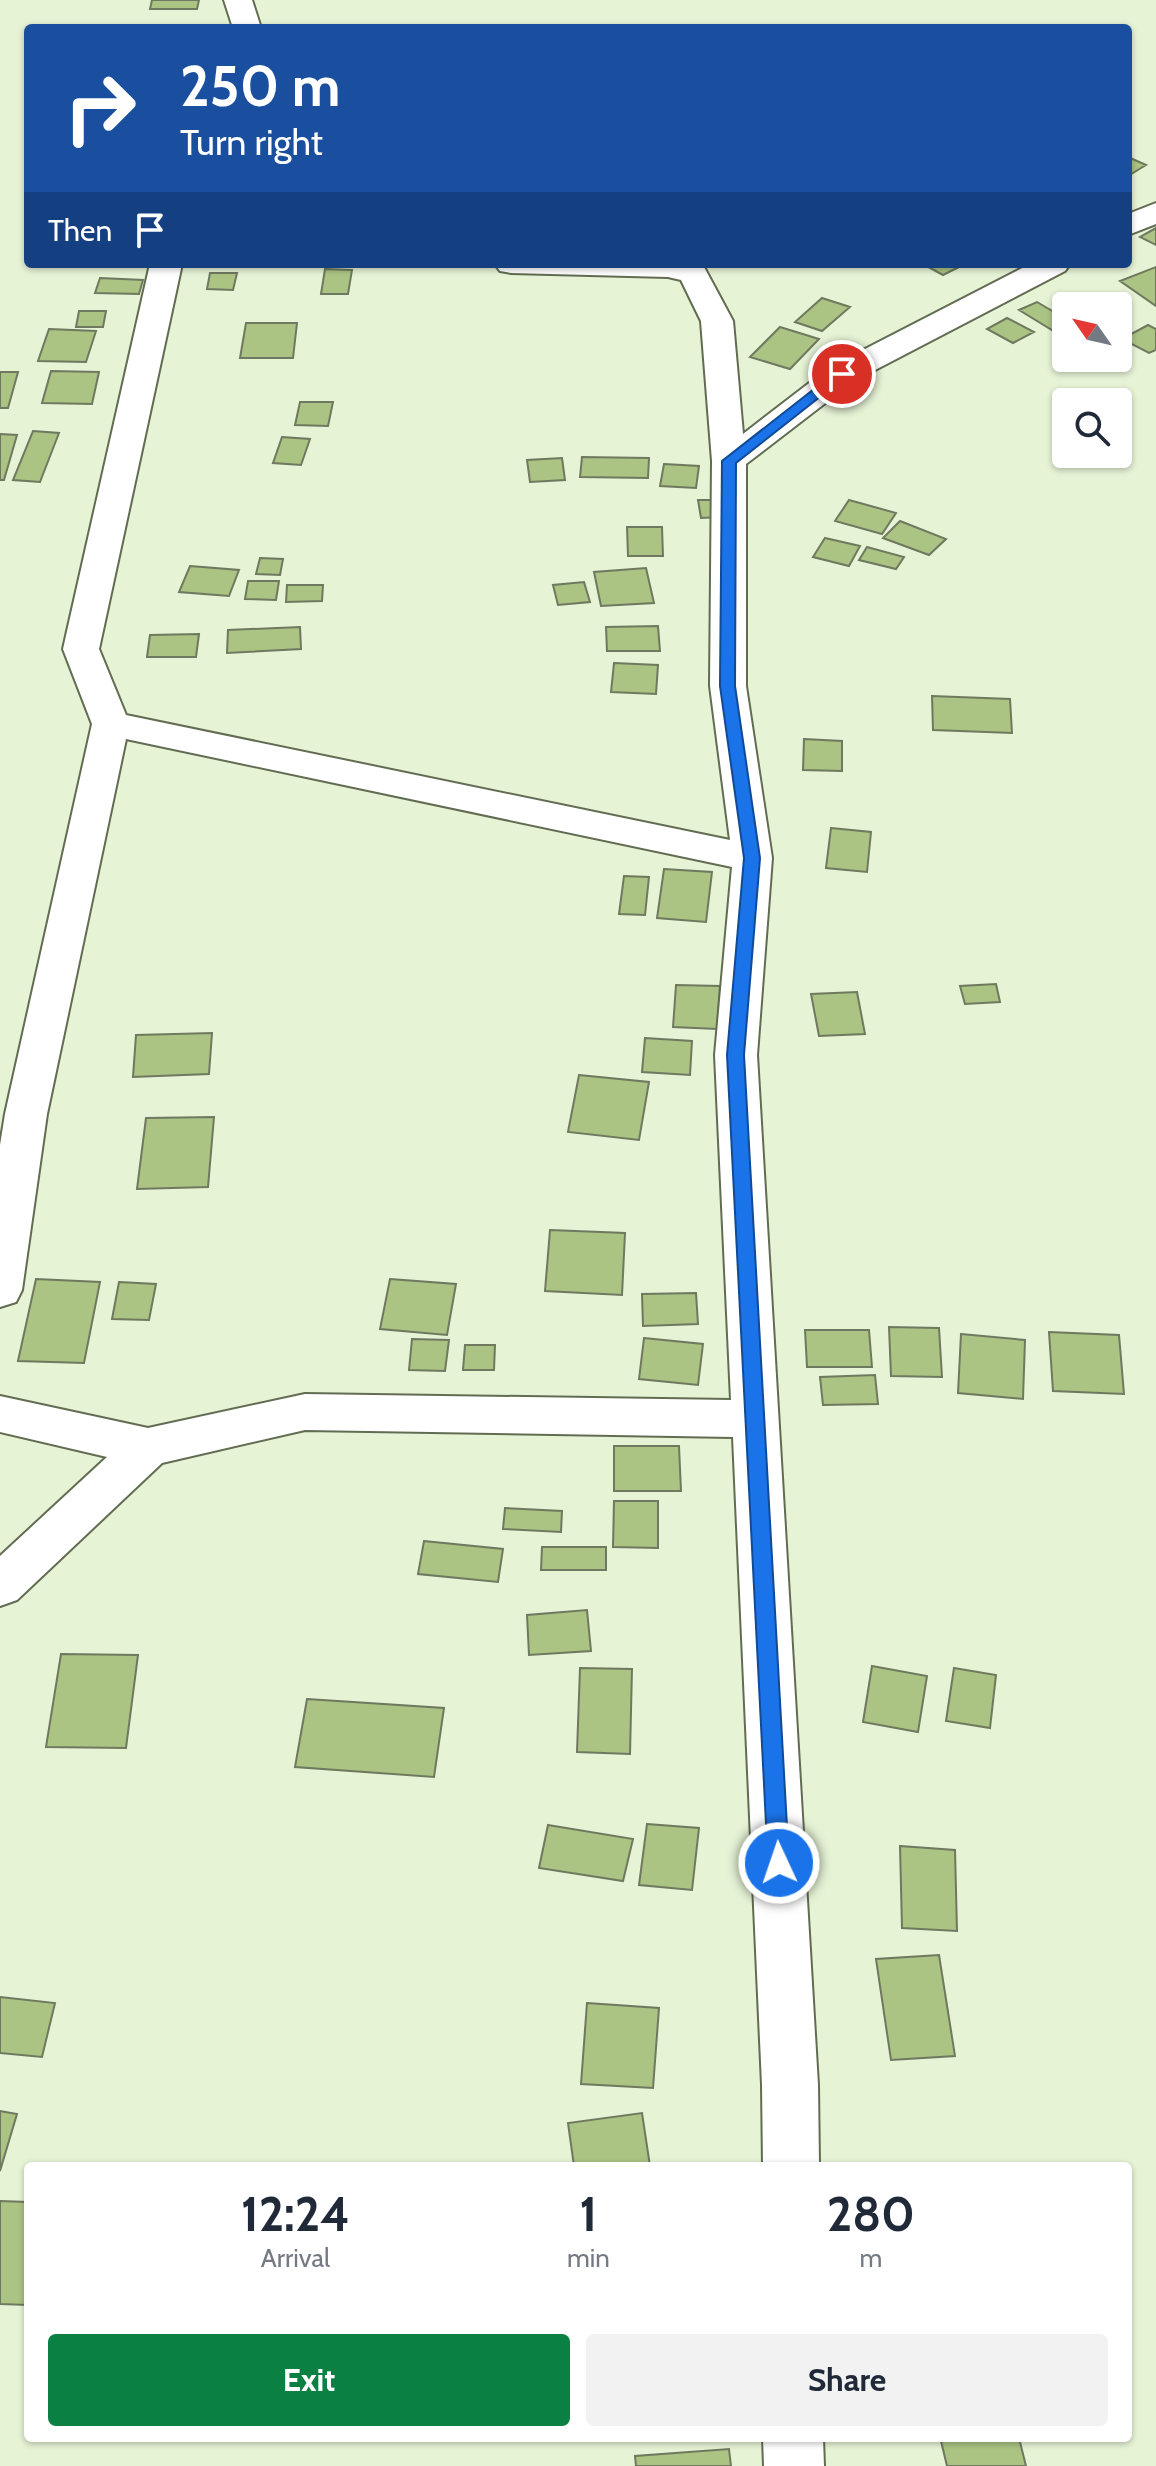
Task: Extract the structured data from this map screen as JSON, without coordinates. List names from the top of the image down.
{
  "north": "top left",
  "page": {
    "turn": ["250 m", "Turn right"],
    "then": "Then",
    "eta": [
      "12:24",
      "Arrival",
      "1",
      "min",
      "280",
      "m"
    ],
    "buttons": ["Exit", "Share"]
  }
}
